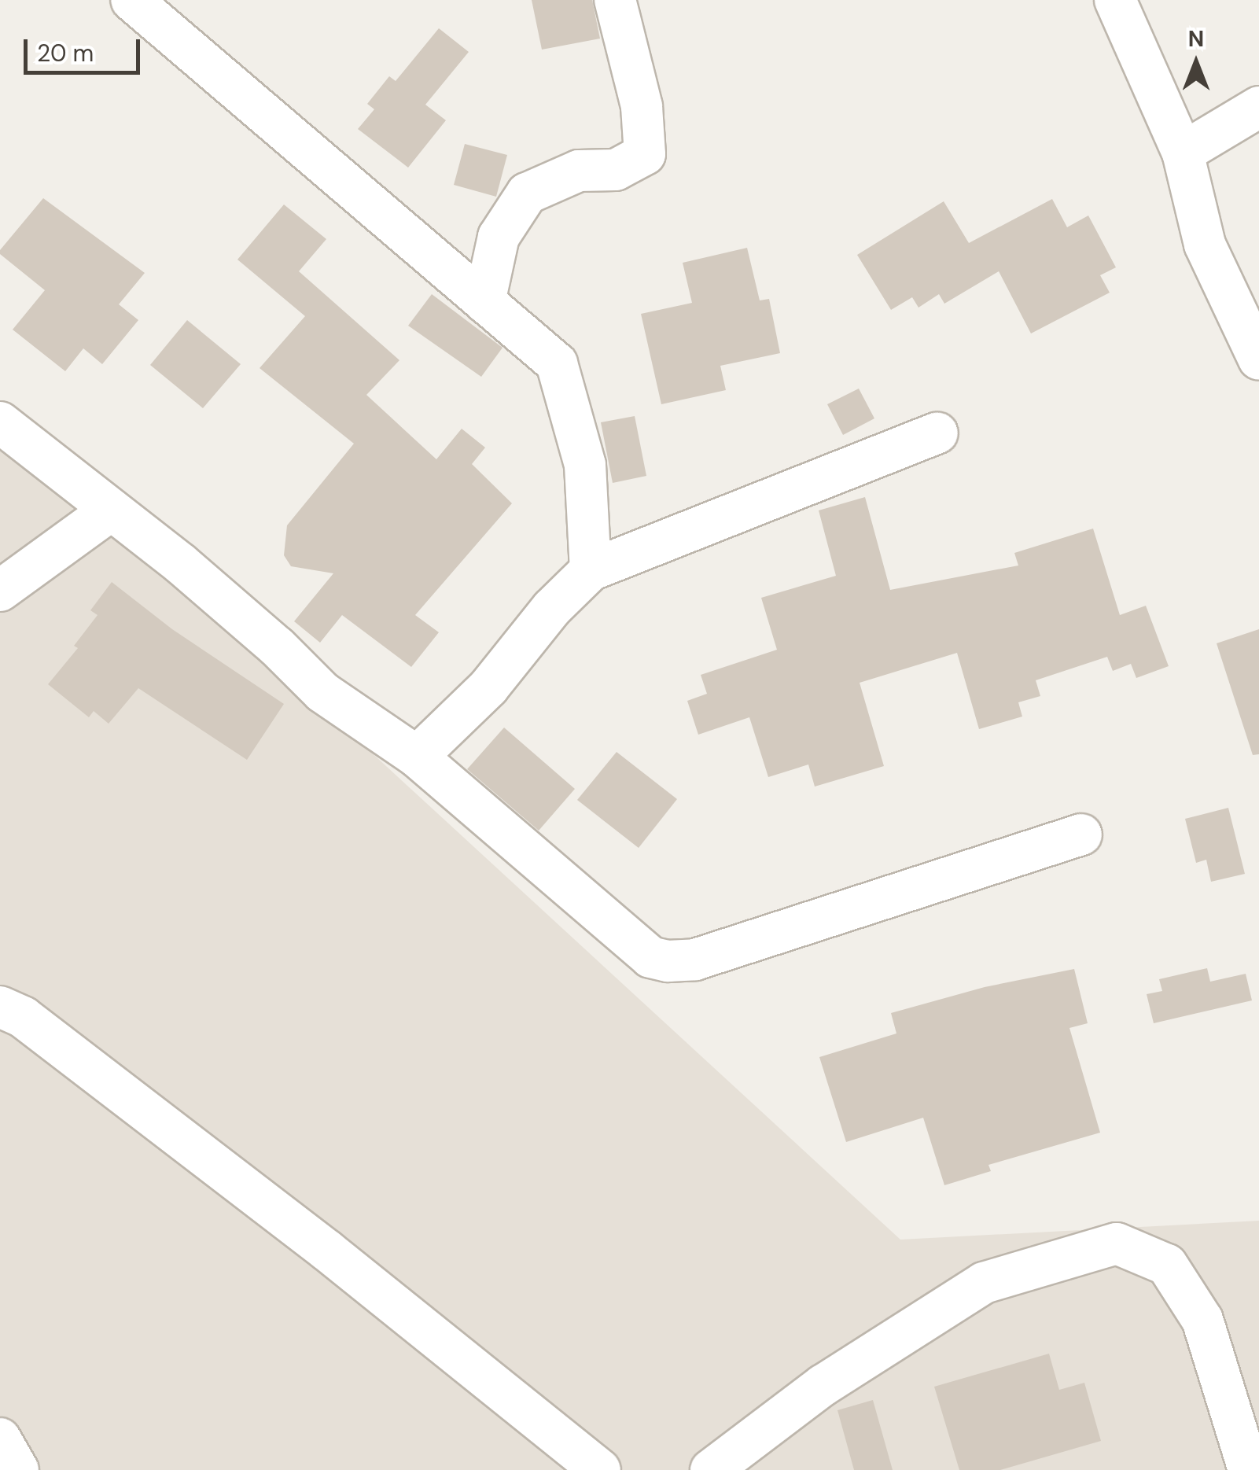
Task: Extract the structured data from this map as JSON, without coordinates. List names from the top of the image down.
{
  "scale_bar": "20 m",
  "north": "top"
}
